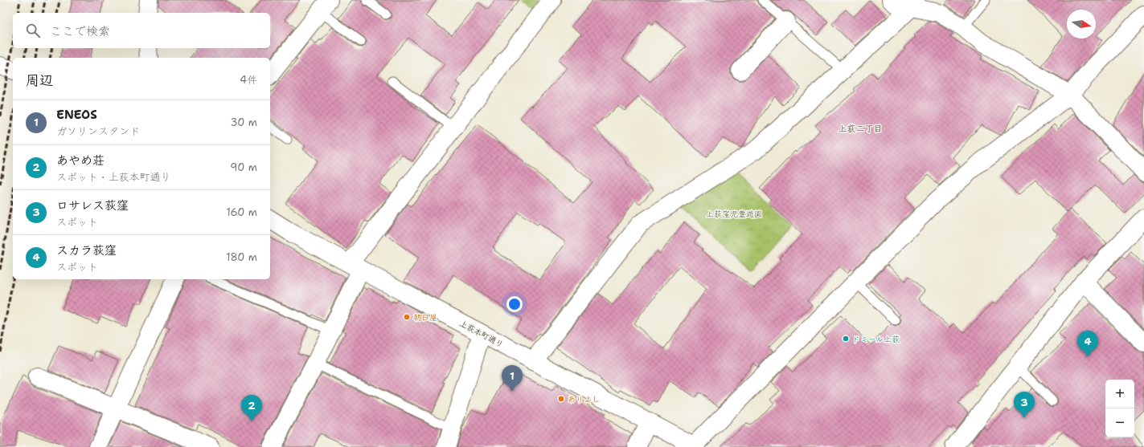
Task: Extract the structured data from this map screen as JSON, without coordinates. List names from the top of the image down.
{
  "streets": {
    "street": ["上荻本町通り"]
  },
  "districts": ["上荻二丁目"],
  "parks": ["上荻窪児童遊園"],
  "places": ["朝日屋", "ドミール上荻", "ありよし"],
  "north": "right",
  "page": {
    "search": "ここで検索",
    "heading": ["周辺", "4件"],
    "list": [
      {
        "mark": "1",
        "name": "ENEOS",
        "note": "ガソリンスタンド",
        "value": "30 m"
      },
      {
        "mark": "2",
        "name": "あやめ荘",
        "note": "スポット · 上荻本町通り",
        "value": "90 m"
      },
      {
        "mark": "3",
        "name": "ロサレス荻窪",
        "note": "スポット",
        "value": "160 m"
      },
      {
        "mark": "4",
        "name": "スカラ荻窪",
        "note": "スポット",
        "value": "180 m"
      }
    ],
    "pins": [
      "4",
      "1",
      "3",
      "2"
    ],
    "map_buttons": ["+", "−"]
  }
}
